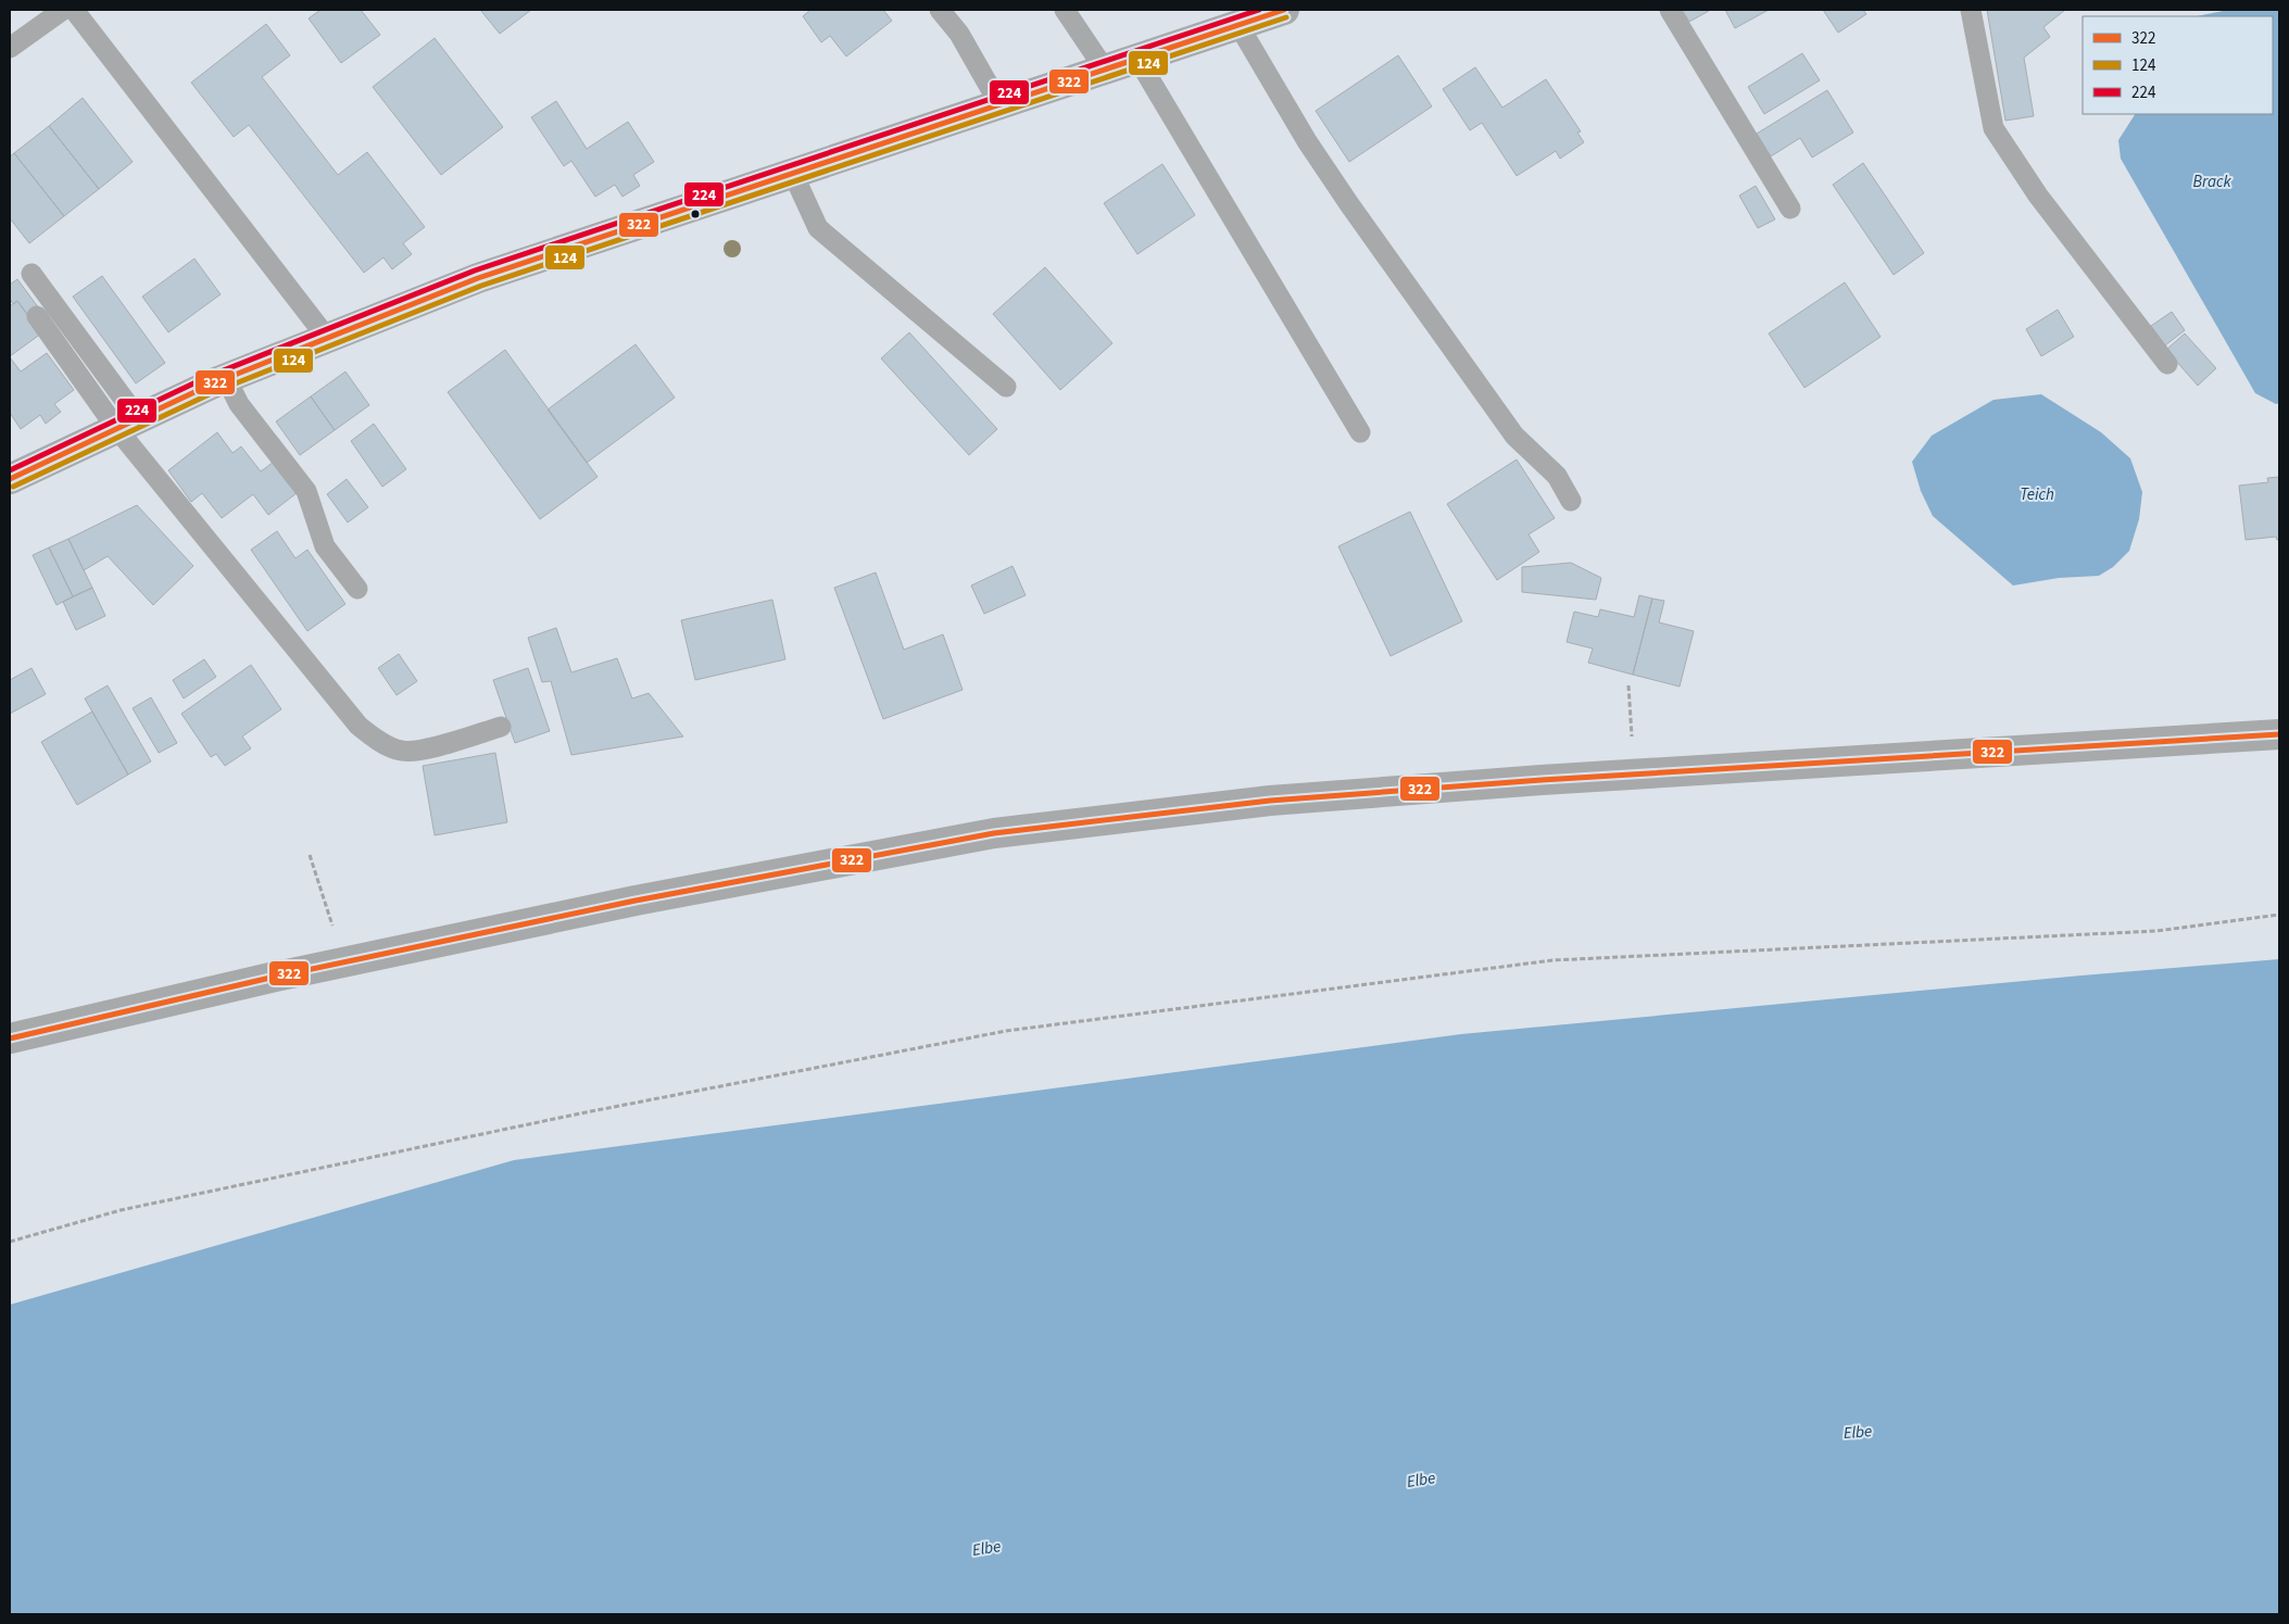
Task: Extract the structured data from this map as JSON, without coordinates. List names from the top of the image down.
{
  "water": ["Brack", "Teich", "Elbe"],
  "lines": ["transit line 322", "transit line 224", "transit line 124"],
  "legend": ["322", "124", "224"]
}
